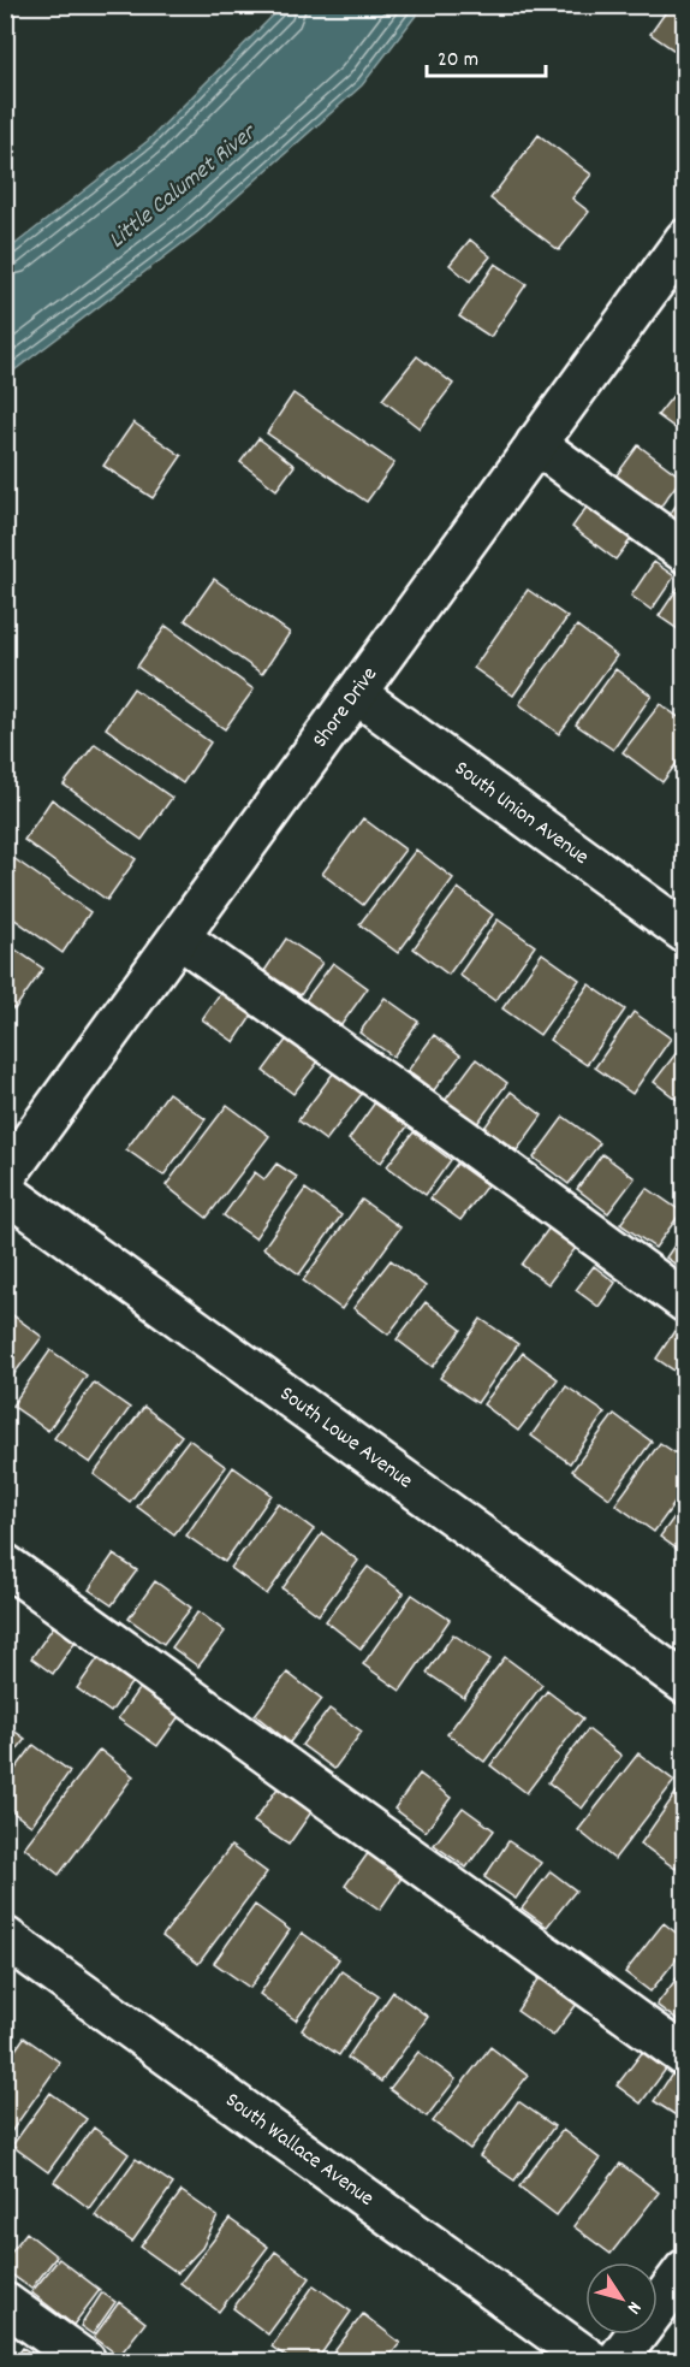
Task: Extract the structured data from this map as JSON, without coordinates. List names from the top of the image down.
{
  "streets": {
    "street": [
      "Shore Drive",
      "South Union Avenue",
      "South Lowe Avenue",
      "South Wallace Avenue"
    ]
  },
  "crossings": [
    ["Shore Drive", "South Union Avenue"]
  ],
  "water": ["Little Calumet River"],
  "scale_bar": "20 m",
  "north": "bottom right"
}
